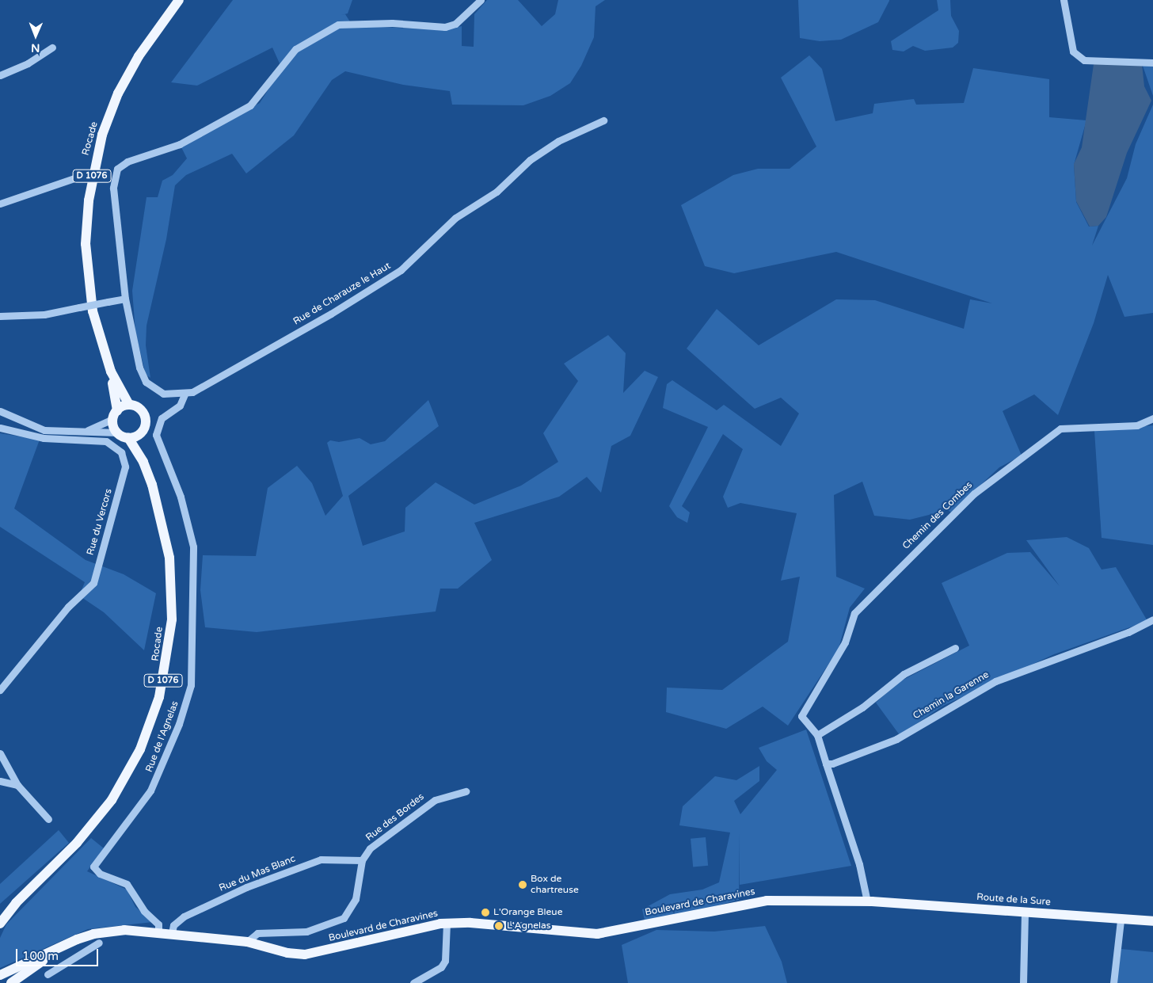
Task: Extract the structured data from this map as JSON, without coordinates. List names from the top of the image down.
{
  "streets": {
    "main road": [
      "Rocade",
      "D 1076",
      "Route de la Sure",
      "Boulevard de Charavines"
    ],
    "street": [
      "Rue de Charauze le Haut",
      "Chemin des Combes",
      "Rue du Vercors",
      "Chemin la Garenne",
      "Rue de l'Agnelas",
      "Rue des Bordes",
      "Rue du Mas Blanc"
    ]
  },
  "crossings": [
    ["Rue de Charauze le Haut", "Rue de l'Agnelas"],
    ["Rue de l'Agnelas", "Boulevard de Charavines"],
    ["Rue des Bordes", "Rue du Mas Blanc"],
    ["Rue du Mas Blanc", "Boulevard de Charavines"],
    ["Route de la Sure", "Boulevard de Charavines"]
  ],
  "places": ["Box de chartreuse", "L'Orange Bleue", "L'Agnelas"],
  "scale_bar": "100 m",
  "north": "bottom"
}
